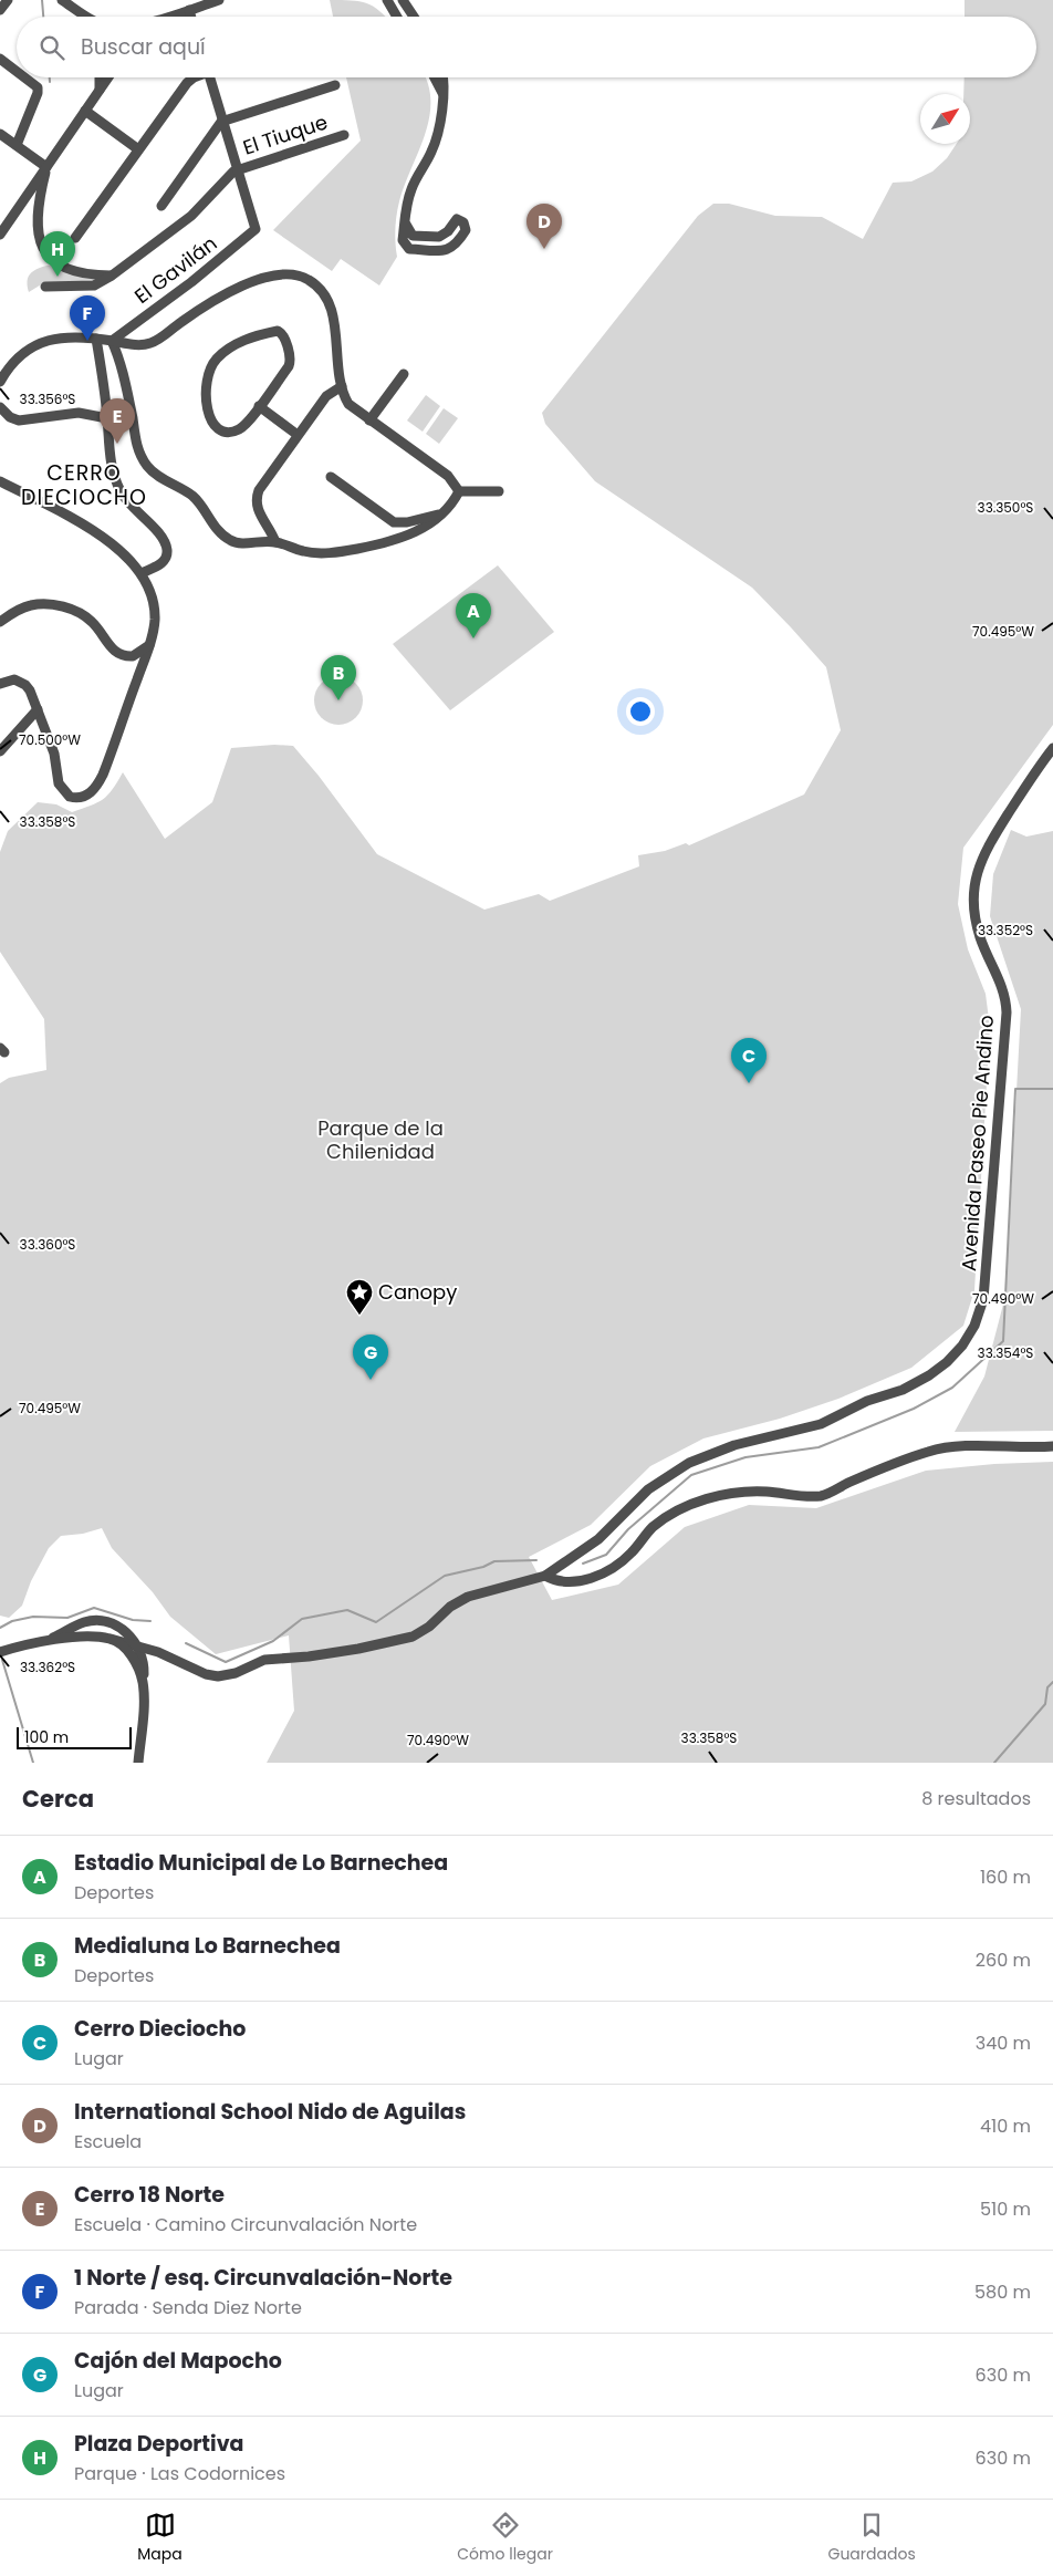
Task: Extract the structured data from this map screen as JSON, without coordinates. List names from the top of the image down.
{
  "streets": {
    "street": ["El Tiuque", "El Gavilán", "Avenida Paseo Pie Andino"]
  },
  "crossings": [
    ["El Tiuque", "El Gavilán"]
  ],
  "districts": ["CERRO DIECIOCHO"],
  "parks": ["Parque de la Chilenidad"],
  "places": {
    "place": ["Canopy"]
  },
  "scale_bar": "100 m",
  "north": "top right",
  "page": {
    "search": "Buscar aquí",
    "pins": [
      "D",
      "H",
      "F",
      "E",
      "A",
      "B",
      "C",
      "G"
    ],
    "scale": "100 m",
    "heading": ["Cerca", "8 resultados"],
    "list": [
      {
        "mark": "A",
        "name": "Estadio Municipal de Lo Barnechea",
        "note": "Deportes",
        "value": "160 m"
      },
      {
        "mark": "B",
        "name": "Medialuna Lo Barnechea",
        "note": "Deportes",
        "value": "260 m"
      },
      {
        "mark": "C",
        "name": "Cerro Dieciocho",
        "note": "Lugar",
        "value": "340 m"
      },
      {
        "mark": "D",
        "name": "International School Nido de Aguilas",
        "note": "Escuela",
        "value": "410 m"
      },
      {
        "mark": "E",
        "name": "Cerro 18 Norte",
        "note": "Escuela · Camino Circunvalación Norte",
        "value": "510 m"
      },
      {
        "mark": "F",
        "name": "1 Norte / esq. Circunvalación-Norte",
        "note": "Parada · Senda Diez Norte",
        "value": "580 m"
      },
      {
        "mark": "G",
        "name": "Cajón del Mapocho",
        "note": "Lugar",
        "value": "630 m"
      },
      {
        "mark": "H",
        "name": "Plaza Deportiva",
        "note": "Parque · Las Codornices",
        "value": "630 m"
      }
    ],
    "nav": ["Mapa", "Cómo llegar", "Guardados"]
  },
  "coordinates": [
    "33.356°S",
    "33.350°S",
    "70.495°W",
    "70.500°W",
    "33.358°S",
    "33.352°S",
    "33.360°S",
    "70.490°W",
    "33.354°S",
    "33.362°S"
  ]
}
